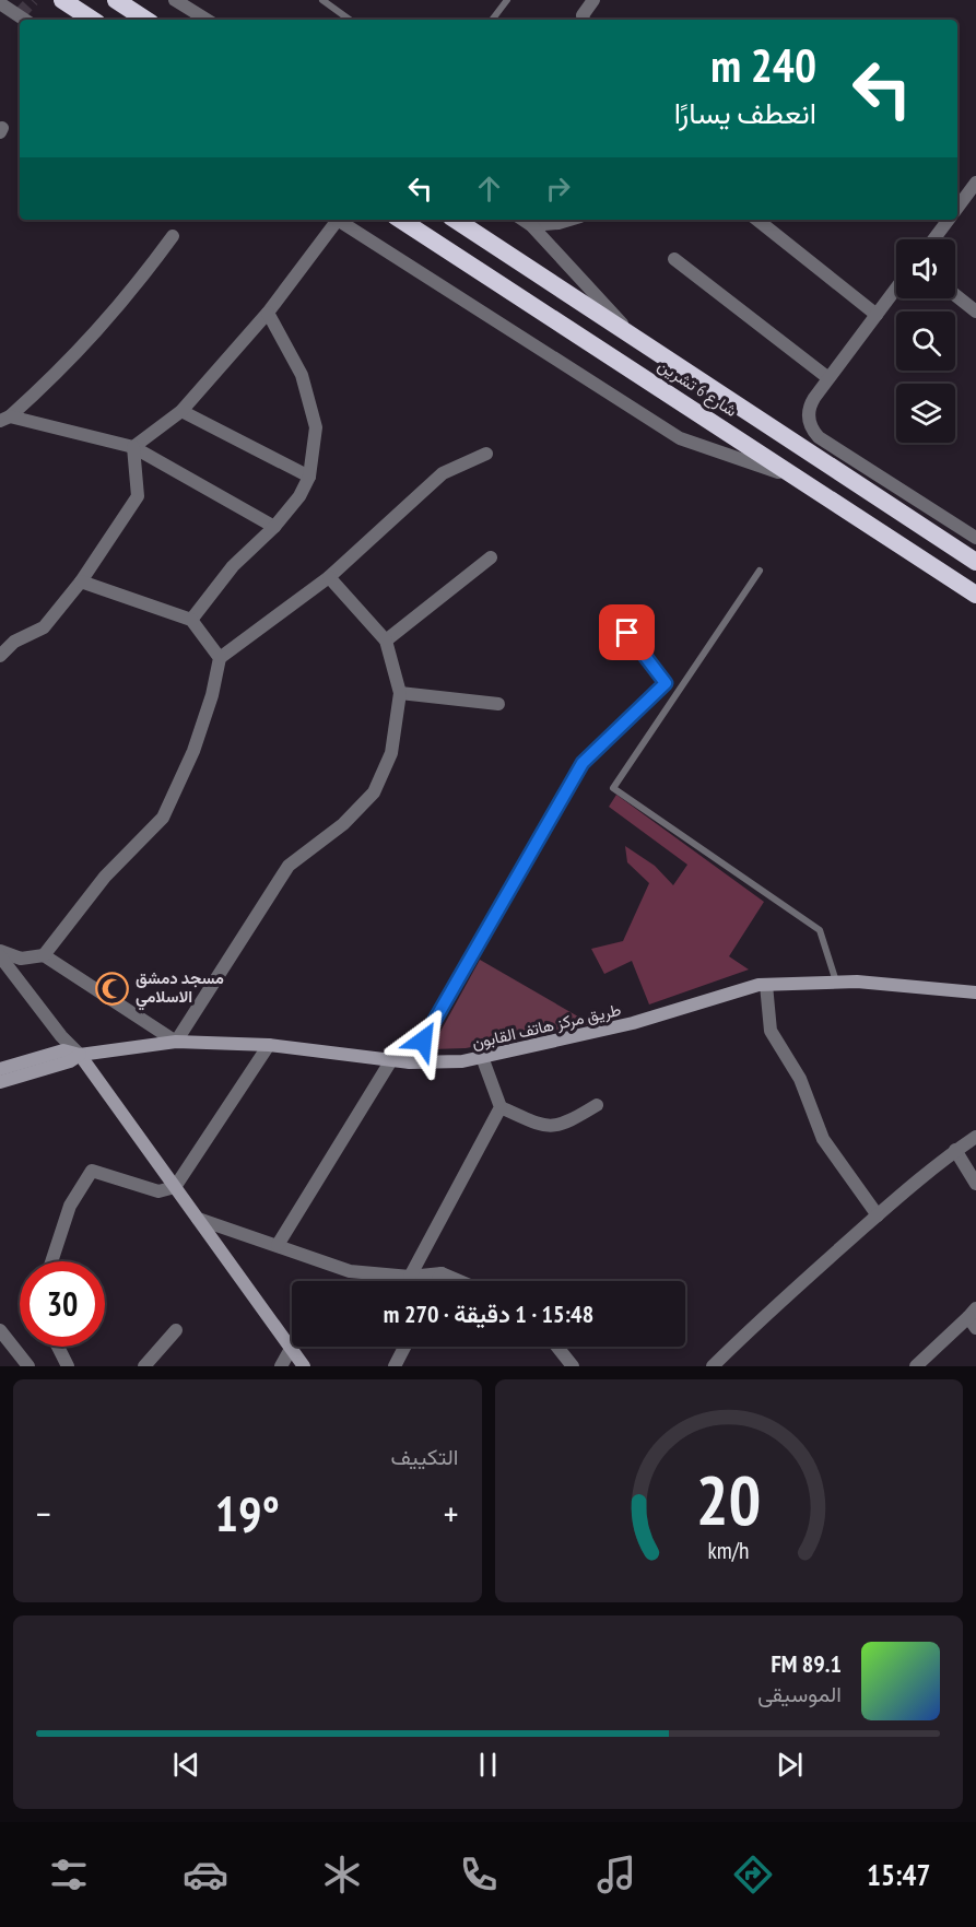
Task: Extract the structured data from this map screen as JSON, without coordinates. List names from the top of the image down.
{
  "streets": {
    "highway": ["شارع 6 تشرين"],
    "main road": ["طريق مركز هاتف القابون"]
  },
  "places": {
    "mosque": ["مسجد دمشق الاسلامي"]
  },
  "page": {
    "turn": ["240 m", "انعطف يسارًا"],
    "limit": "30",
    "trip": "15:48 · 1 دقيقة · 270 m",
    "tile": "التكييف",
    "heat": ["−", "19°", "+"],
    "song": ["89.1 FM", "الموسيقى"],
    "tabs": "15:47",
    "gauge": ["20", "km/h"]
  }
}
